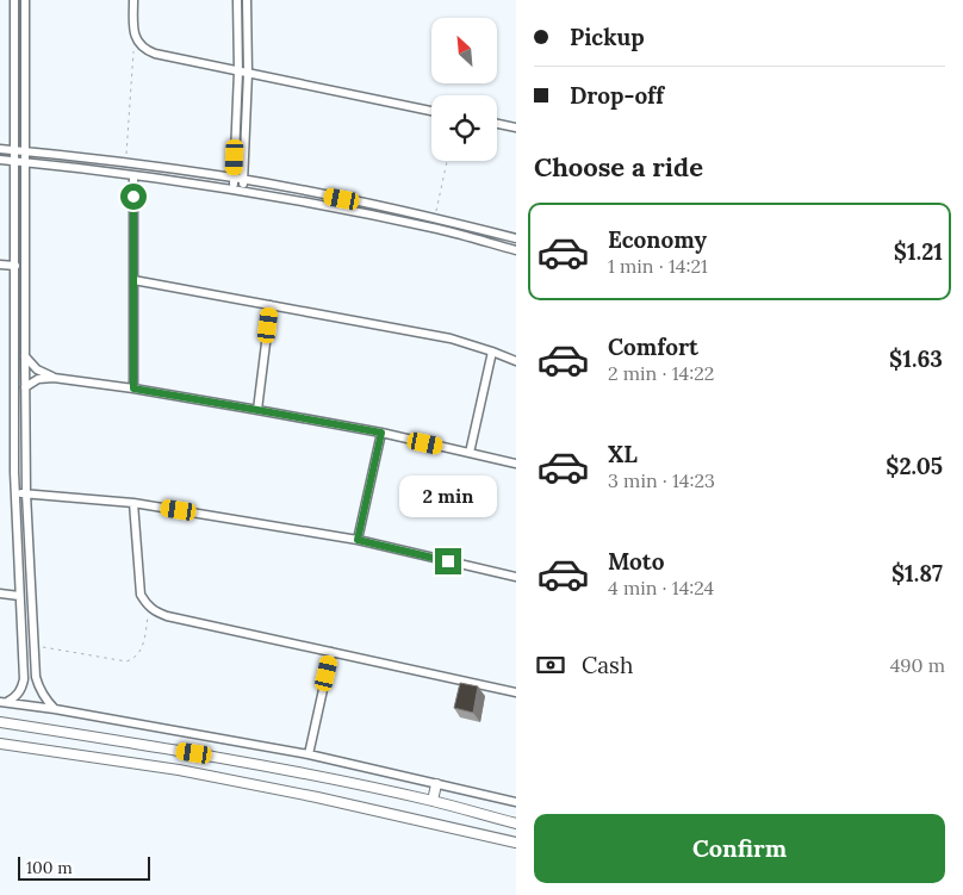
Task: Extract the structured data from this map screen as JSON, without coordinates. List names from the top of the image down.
{
  "scale_bar": "100 m",
  "north": "top left",
  "page": {
    "banner": ["Pickup", "Drop-off"],
    "heading": "Choose a ride",
    "list": [
      {
        "name": "Economy",
        "note": "1 min · 14:21",
        "value": "$1.21"
      },
      {
        "name": "Comfort",
        "note": "2 min · 14:22",
        "value": "$1.63"
      },
      {
        "name": "XL",
        "note": "3 min · 14:23",
        "value": "$2.05"
      },
      {
        "name": "Moto",
        "note": "4 min · 14:24",
        "value": "$1.87"
      }
    ],
    "bubble": "2 min",
    "pay": ["Cash", "490 m"],
    "buttons": "Confirm",
    "scale": "100 m"
  }
}
